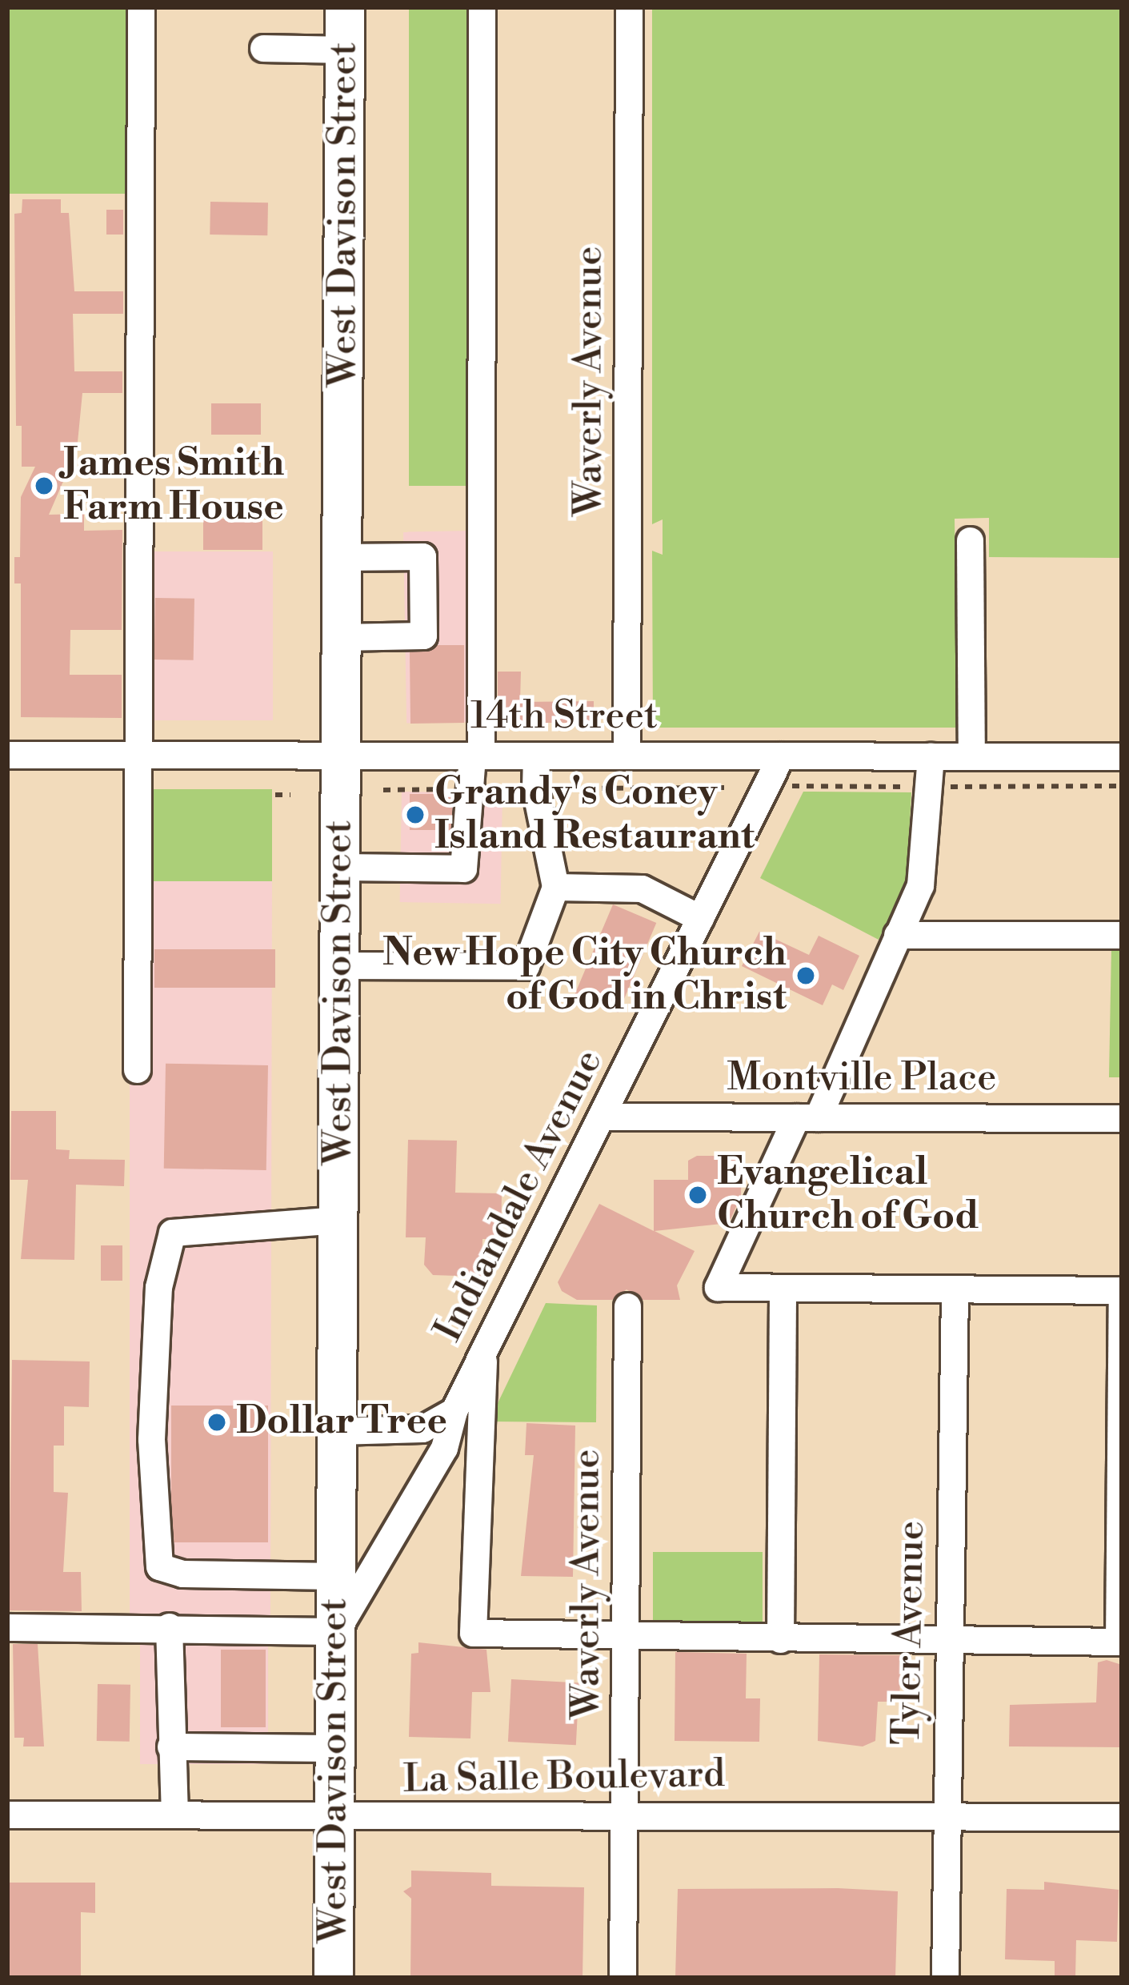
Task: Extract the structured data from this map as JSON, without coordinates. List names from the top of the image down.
{
  "streets": {
    "highway": ["West Davison Street"],
    "street": [
      "Waverly Avenue",
      "14th Street",
      "Montville Place",
      "Indiandale Avenue",
      "Tyler Avenue",
      "La Salle Boulevard"
    ]
  },
  "crossings": [
    ["West Davison Street", "14th Street"],
    ["West Davison Street", "Indiandale Avenue"],
    ["West Davison Street", "La Salle Boulevard"],
    ["Waverly Avenue", "14th Street"],
    ["Waverly Avenue", "La Salle Boulevard"],
    ["14th Street", "Indiandale Avenue"],
    ["Montville Place", "Indiandale Avenue"],
    ["Tyler Avenue", "La Salle Boulevard"]
  ],
  "places": [
    "James Smith Farm House",
    "Grandy's Coney Island Restaurant",
    "New Hope City Church of God in Christ",
    "Evangelical Church of God",
    "Dollar Tree"
  ]
}
